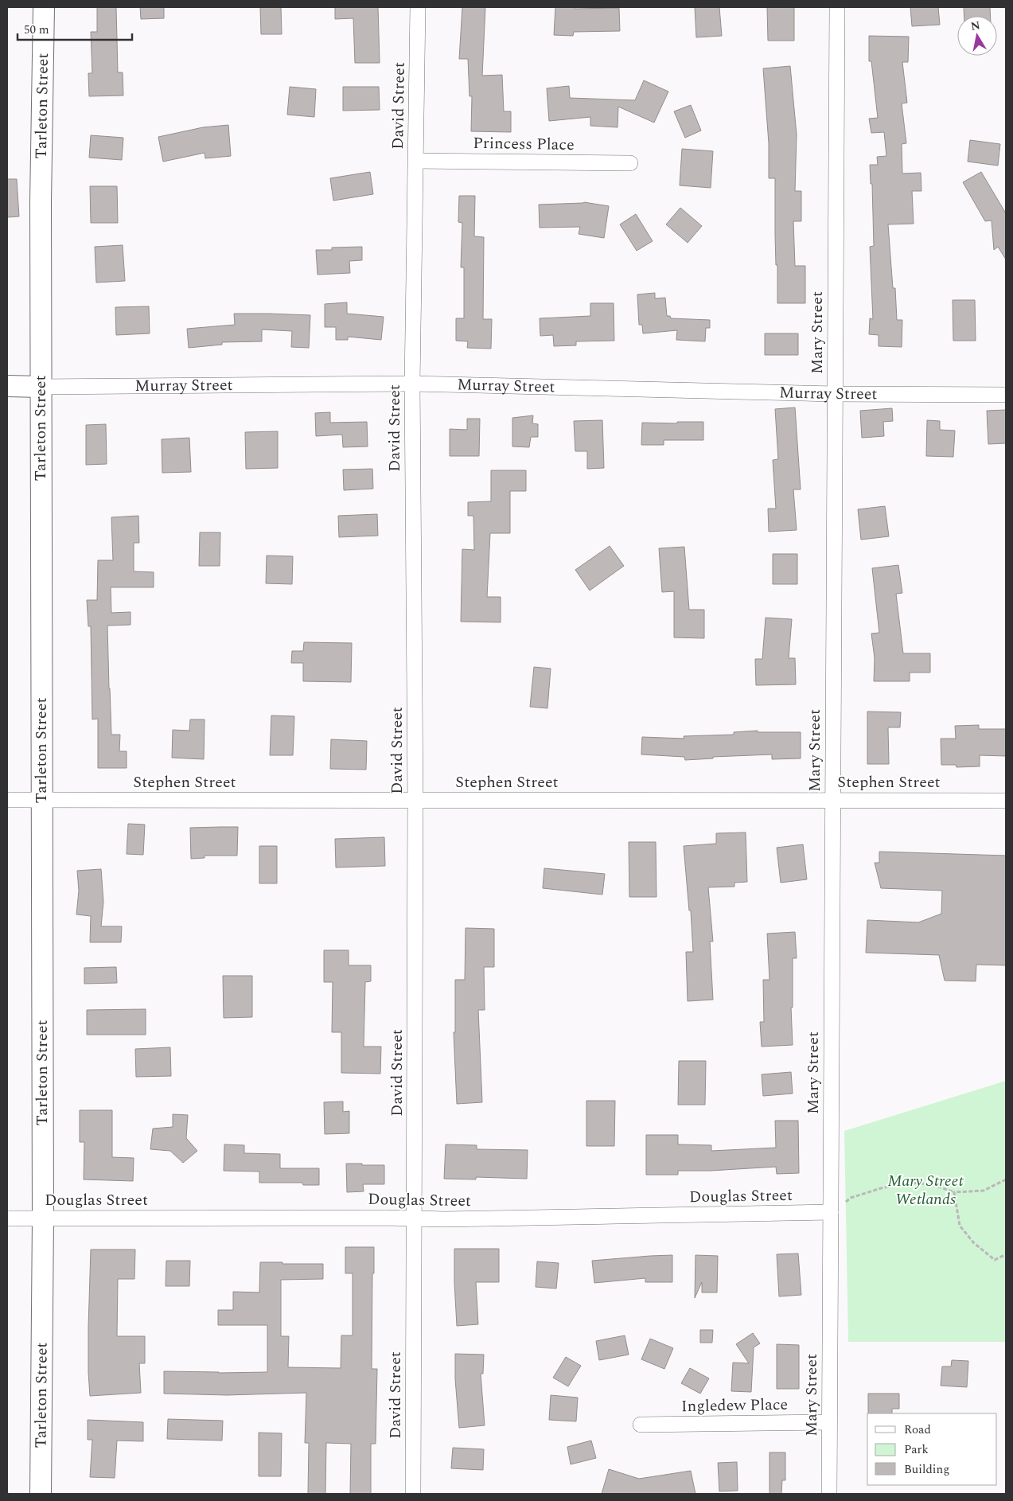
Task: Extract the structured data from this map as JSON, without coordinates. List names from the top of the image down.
{
  "streets": {
    "main road": ["Tarleton Street", "Murray Street"],
    "street": [
      "David Street",
      "Princess Place",
      "Mary Street",
      "Stephen Street",
      "Douglas Street",
      "Ingledew Place"
    ]
  },
  "crossings": [
    ["Tarleton Street", "Murray Street"],
    ["Tarleton Street", "Stephen Street"],
    ["Tarleton Street", "Douglas Street"],
    ["David Street", "Princess Place"],
    ["David Street", "Murray Street"],
    ["David Street", "Stephen Street"],
    ["David Street", "Douglas Street"],
    ["Mary Street", "Murray Street"],
    ["Mary Street", "Stephen Street"],
    ["Mary Street", "Douglas Street"],
    ["Mary Street", "Ingledew Place"]
  ],
  "parks": ["Mary Street Wetlands"],
  "legend": ["Road", "Park", "Building"],
  "scale_bar": "50 m",
  "north": "top"
}
